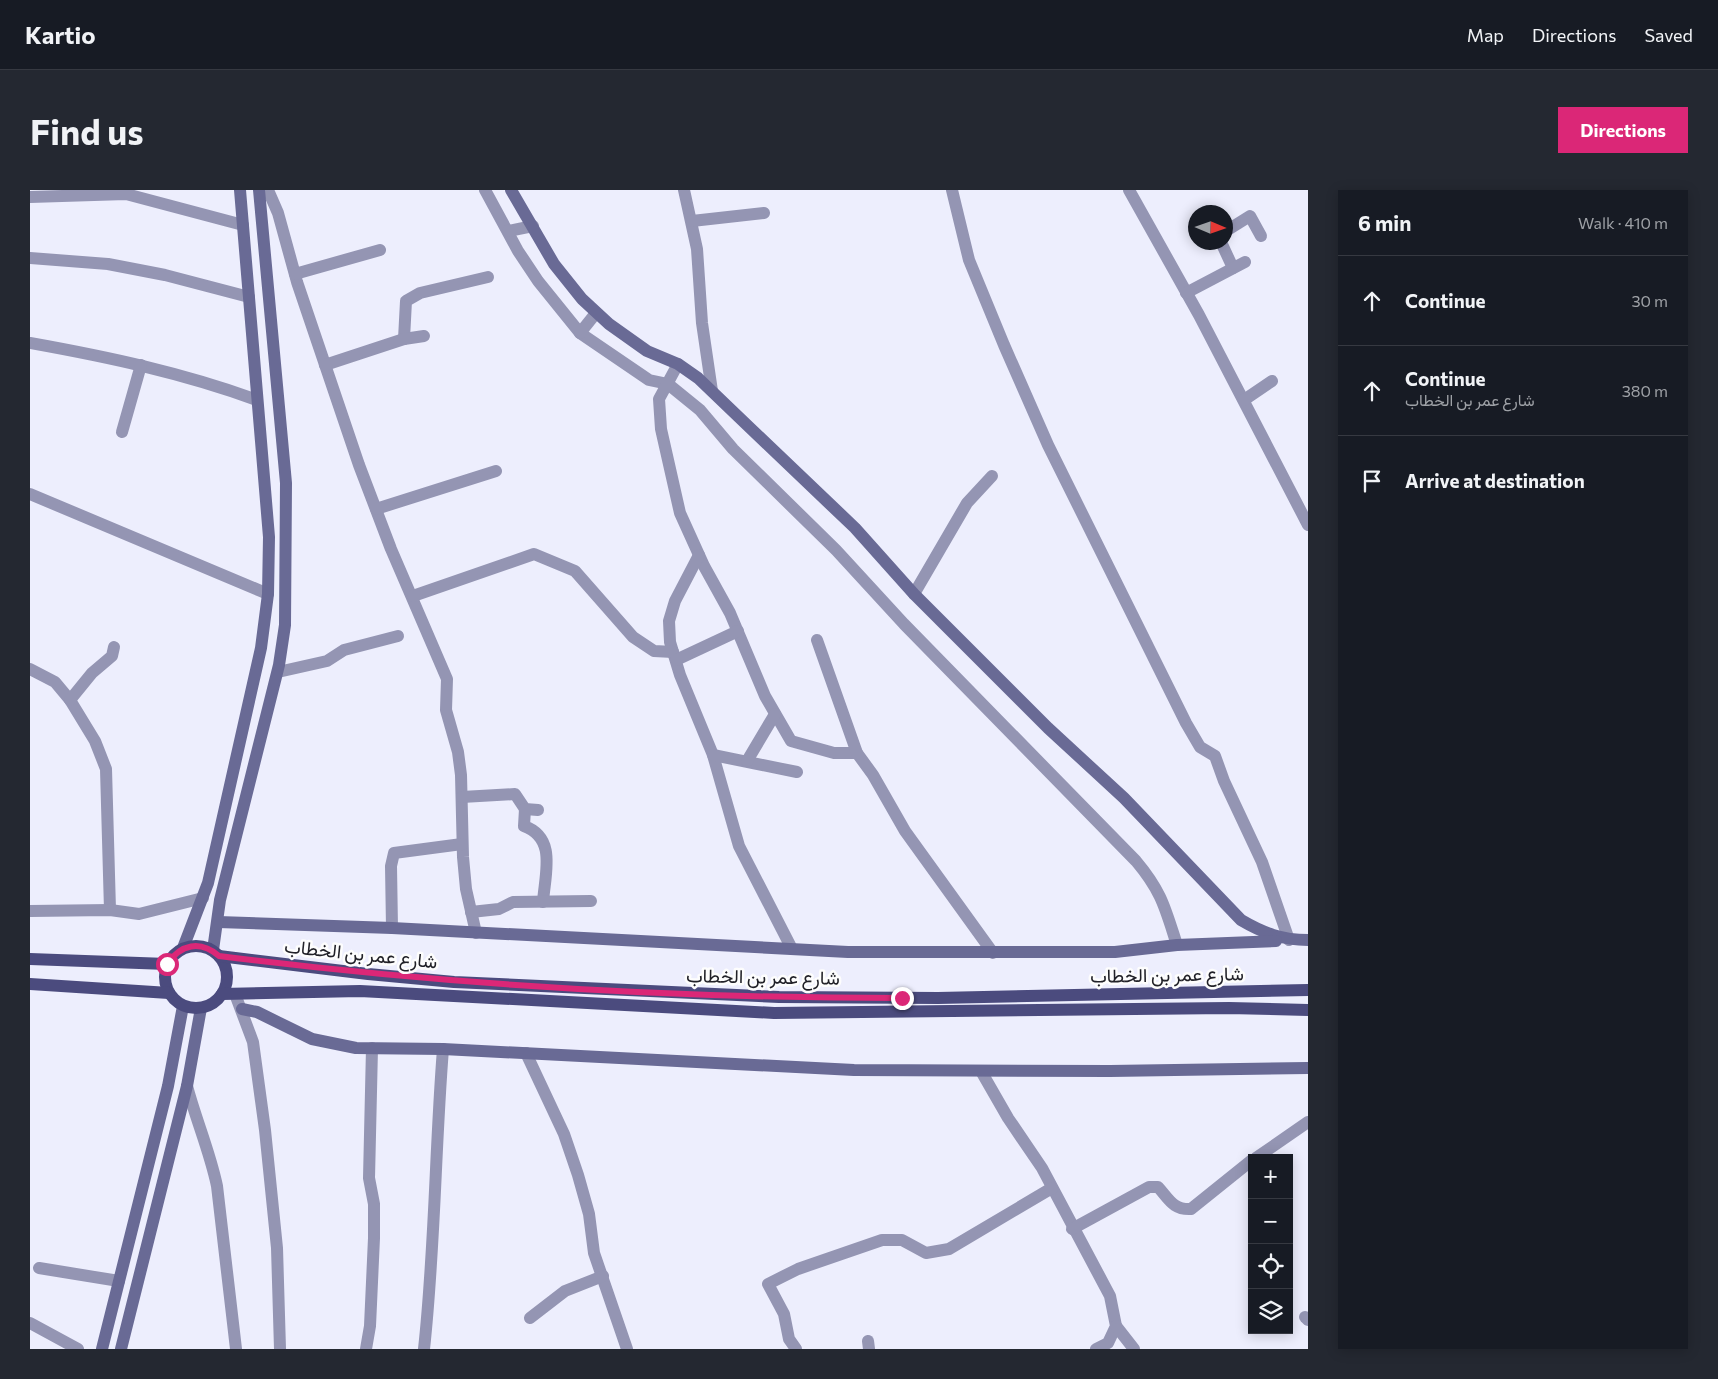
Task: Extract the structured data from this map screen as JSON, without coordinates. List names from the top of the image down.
{
  "streets": {
    "main road": ["شارع عمر بن الخطاب"]
  },
  "north": "right",
  "page": {
    "header": "Kartio",
    "nav": ["Map", "Directions", "Saved"],
    "buttons": "Directions",
    "title": "Find us",
    "heading": ["6 min", "Walk · 410 m"],
    "list": [
      ["Continue", "30 m"],
      ["Continue", "شارع عمر بن الخطاب", "380 m"],
      "Arrive at destination"
    ],
    "map_buttons": ["+", "−"]
  }
}
